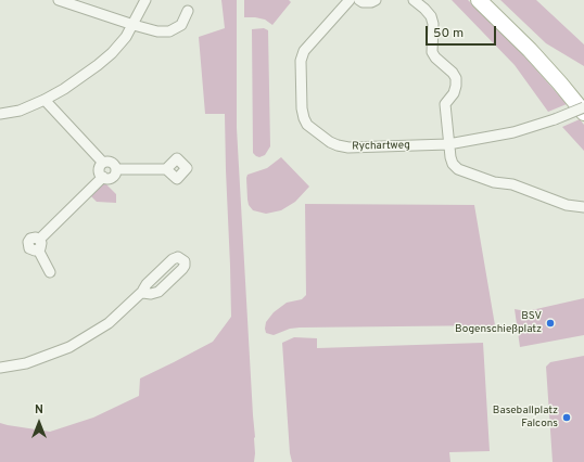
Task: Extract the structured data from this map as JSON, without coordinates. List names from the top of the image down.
{
  "streets": {
    "street": ["Rychartweg"]
  },
  "places": ["BSV Bogenschießplatz", "Baseballplatz Falcons"],
  "scale_bar": "50 m",
  "north": "top"
}
